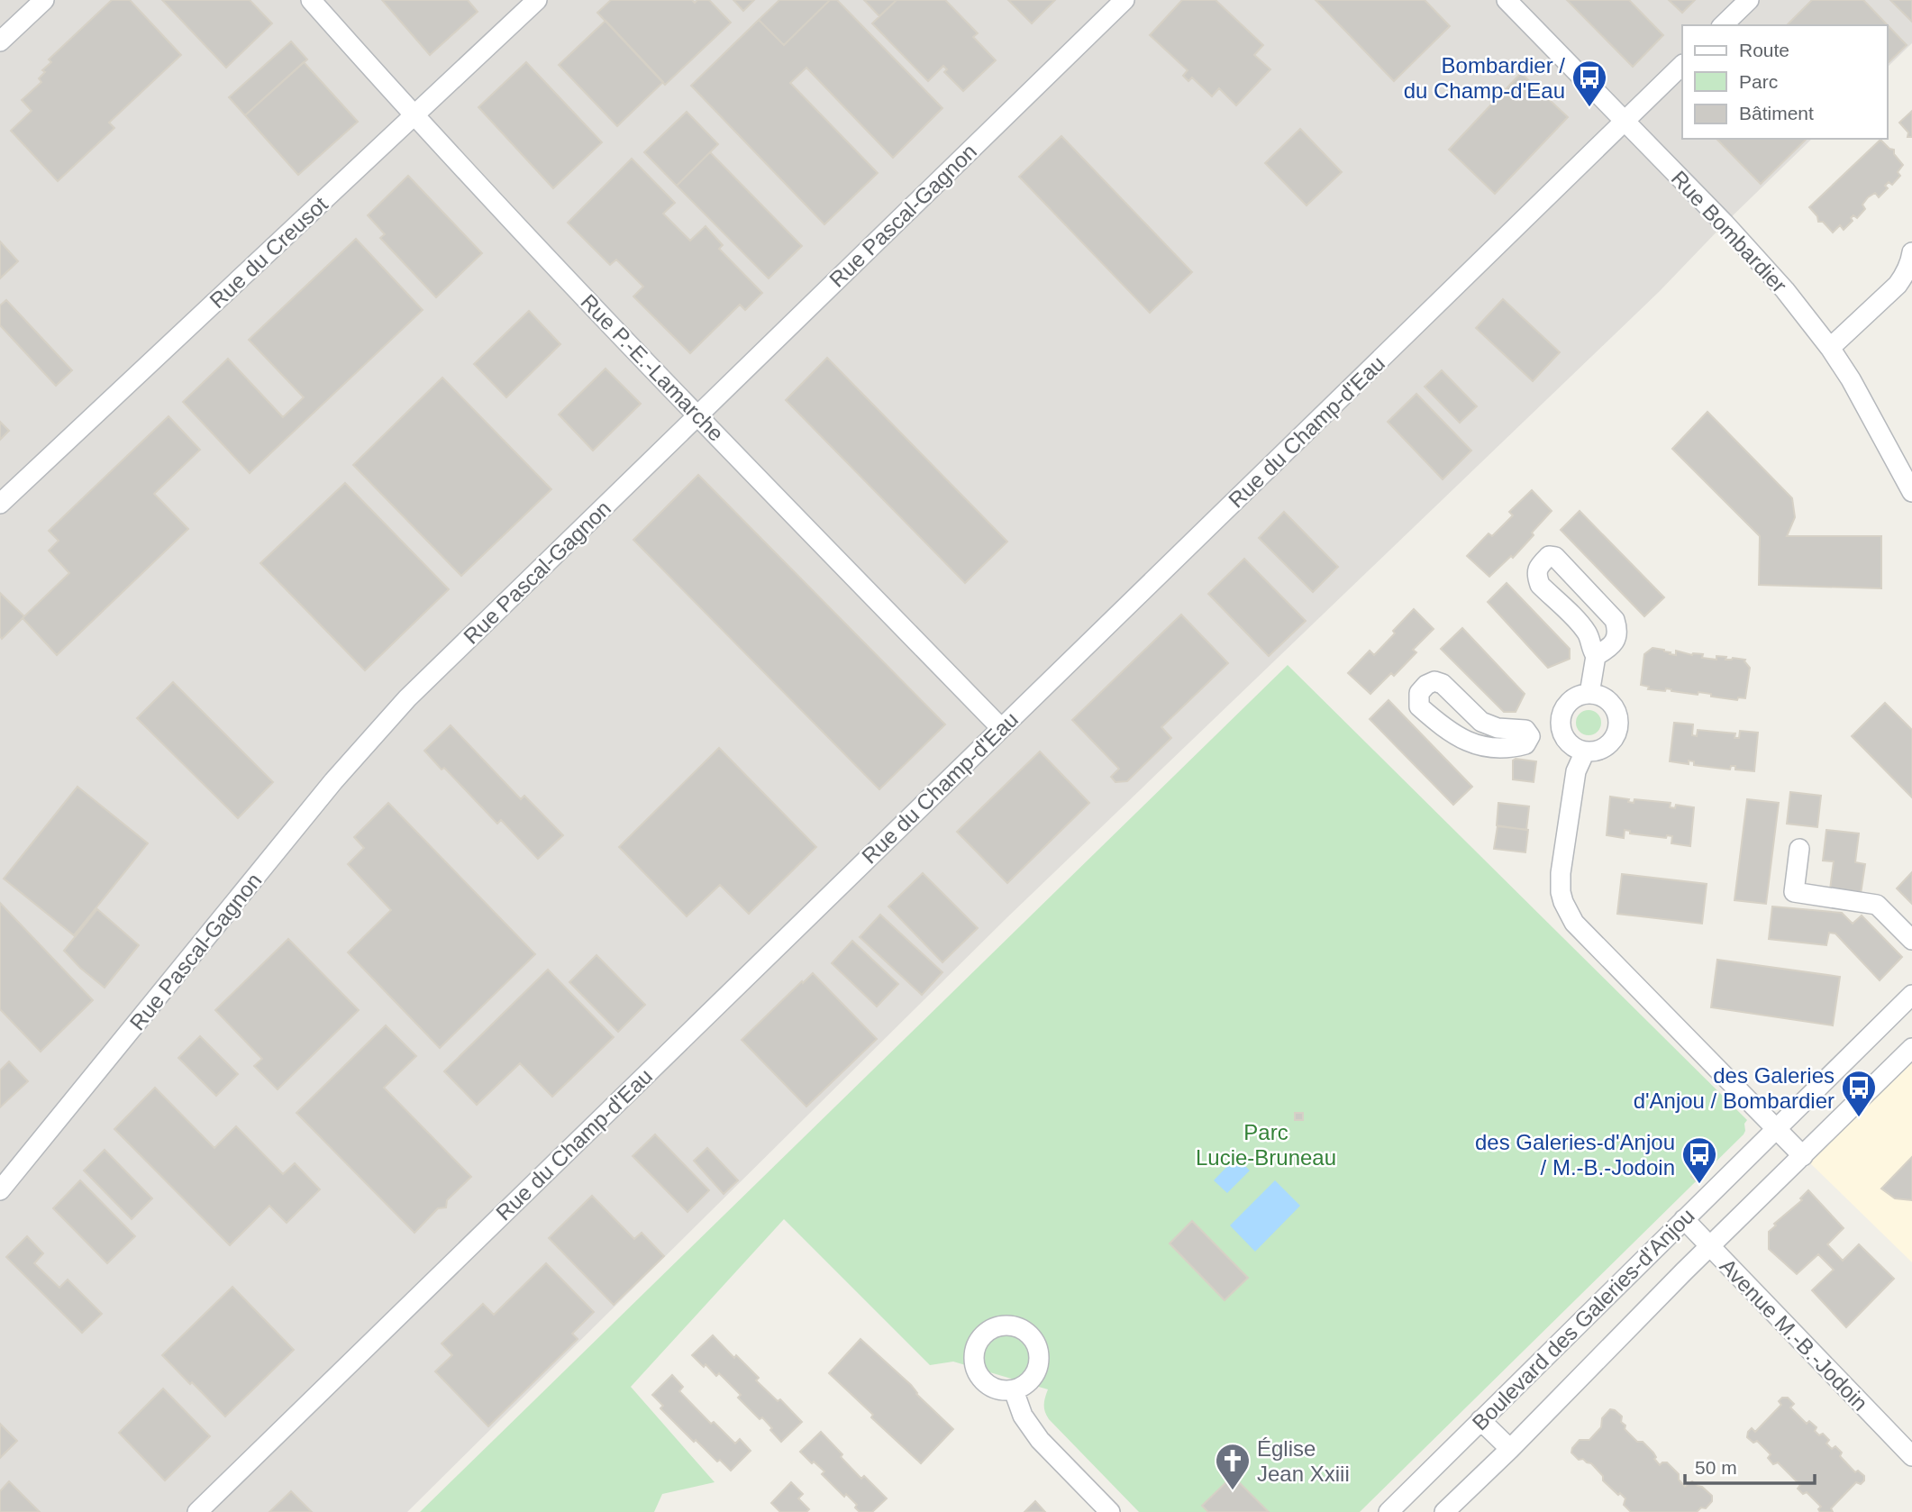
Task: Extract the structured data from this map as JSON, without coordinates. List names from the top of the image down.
{
  "streets": {
    "street": [
      "Rue Pascal-Gagnon",
      "Rue Bombardier",
      "Rue du Creusot",
      "Rue P.-E.-Lamarche",
      "Rue du Champ-d'Eau",
      "Boulevard des Galeries-d'Anjou",
      "Avenue M.-B.-Jodoin"
    ]
  },
  "crossings": [
    ["Rue Pascal-Gagnon", "Rue P.-E.-Lamarche"],
    ["Rue Bombardier", "Rue du Champ-d'Eau"],
    ["Rue du Creusot", "Rue P.-E.-Lamarche"],
    ["Rue P.-E.-Lamarche", "Rue du Champ-d'Eau"],
    ["Boulevard des Galeries-d'Anjou", "Avenue M.-B.-Jodoin"]
  ],
  "parks": ["Parc Lucie-Bruneau"],
  "places": {
    "bus stop": ["Bombardier / du Champ-d'Eau", "des Galeries d'Anjou / Bombardier", "des Galeries-d'Anjou / M.-B.-Jodoin"],
    "church": ["Église Jean Xxiii"]
  },
  "legend": ["Route", "Parc", "Bâtiment"],
  "scale_bar": "50 m"
}
